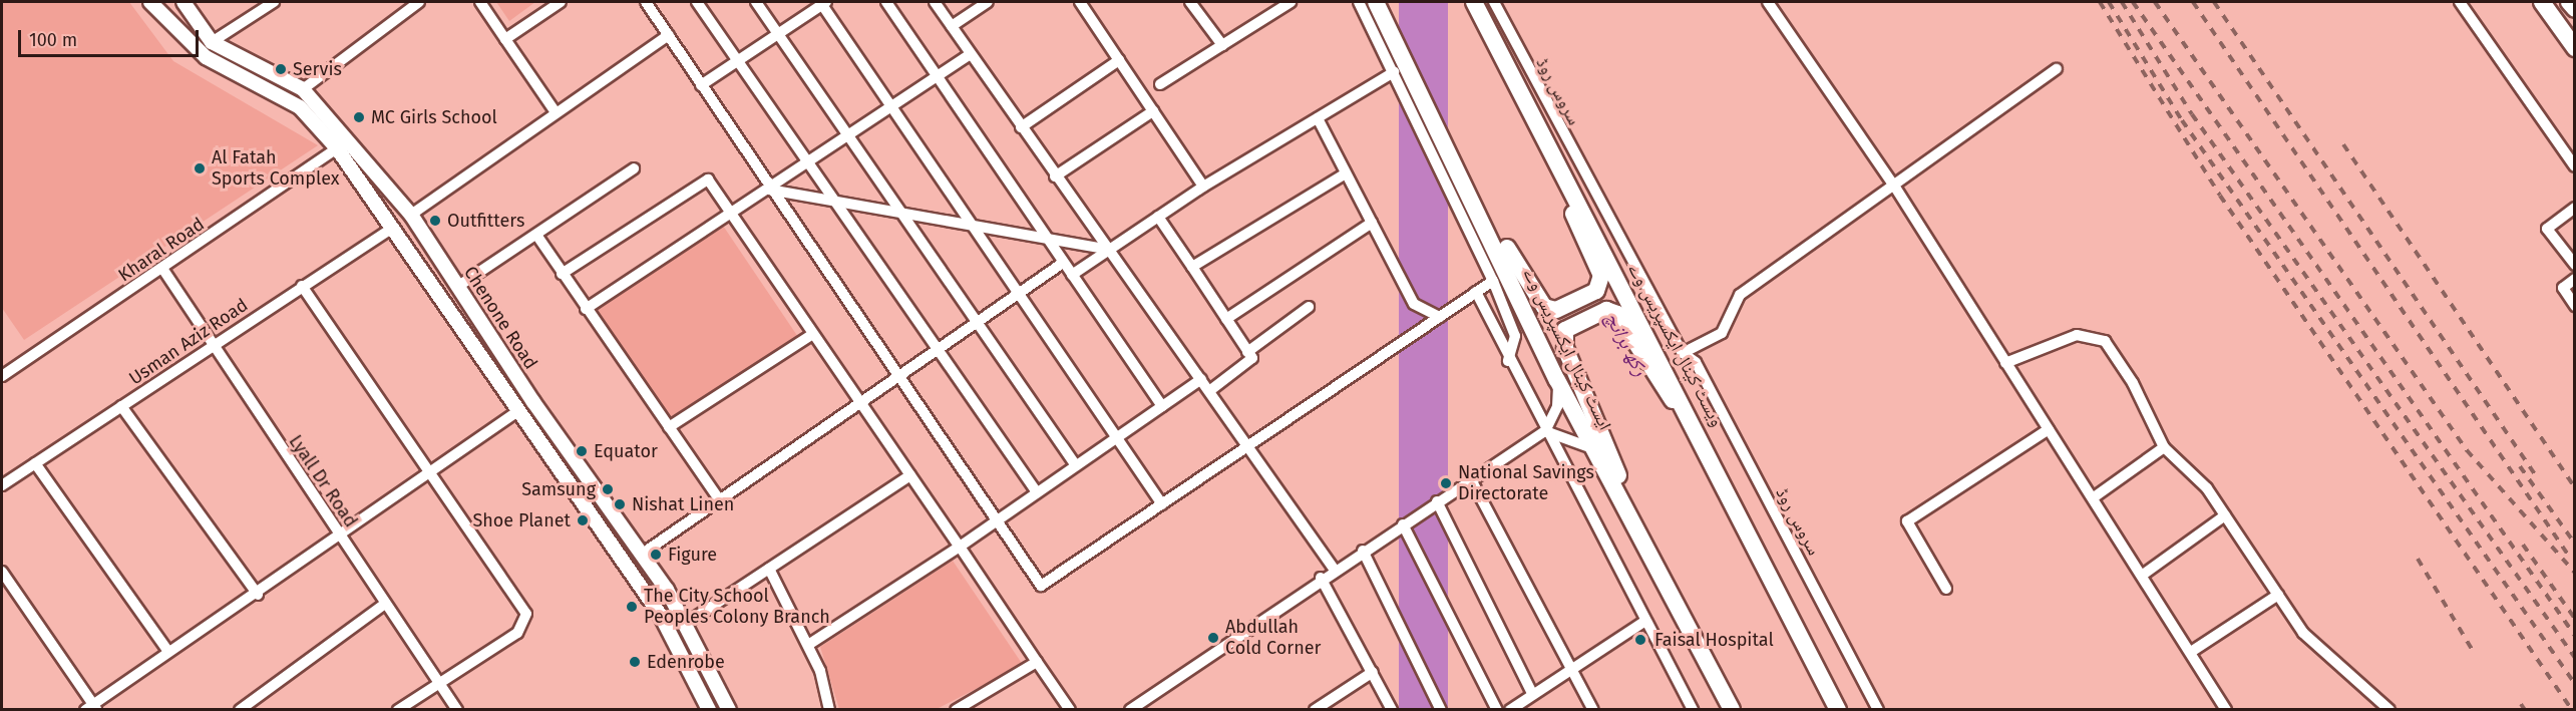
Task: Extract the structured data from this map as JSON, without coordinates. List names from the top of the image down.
{
  "streets": {
    "main road": ["ویسٹ کینال ایکسپریس وے", "ایسٹ کینال ایکسپریس وے"],
    "street": [
      "سروس روڈ",
      "Kharal Road",
      "Chenone Road",
      "Usman Aziz Road",
      "Lyall Dr Road"
    ]
  },
  "crossings": [
    ["Kharal Road", "Lyall Dr Road"],
    ["Usman Aziz Road", "Lyall Dr Road"]
  ],
  "water": ["رکھ برانچ"],
  "places": [
    "Servis",
    "MC Girls School",
    "Al Fatah Sports Complex",
    "Outfitters",
    "Equator",
    "National Savings Directorate",
    "Samsung",
    "Nishat Linen",
    "Shoe Planet",
    "Figure",
    "The City School Peoples Colony Branch",
    "Abdullah Cold Corner",
    "Faisal Hospital",
    "Edenrobe"
  ],
  "scale_bar": "100 m"
}
